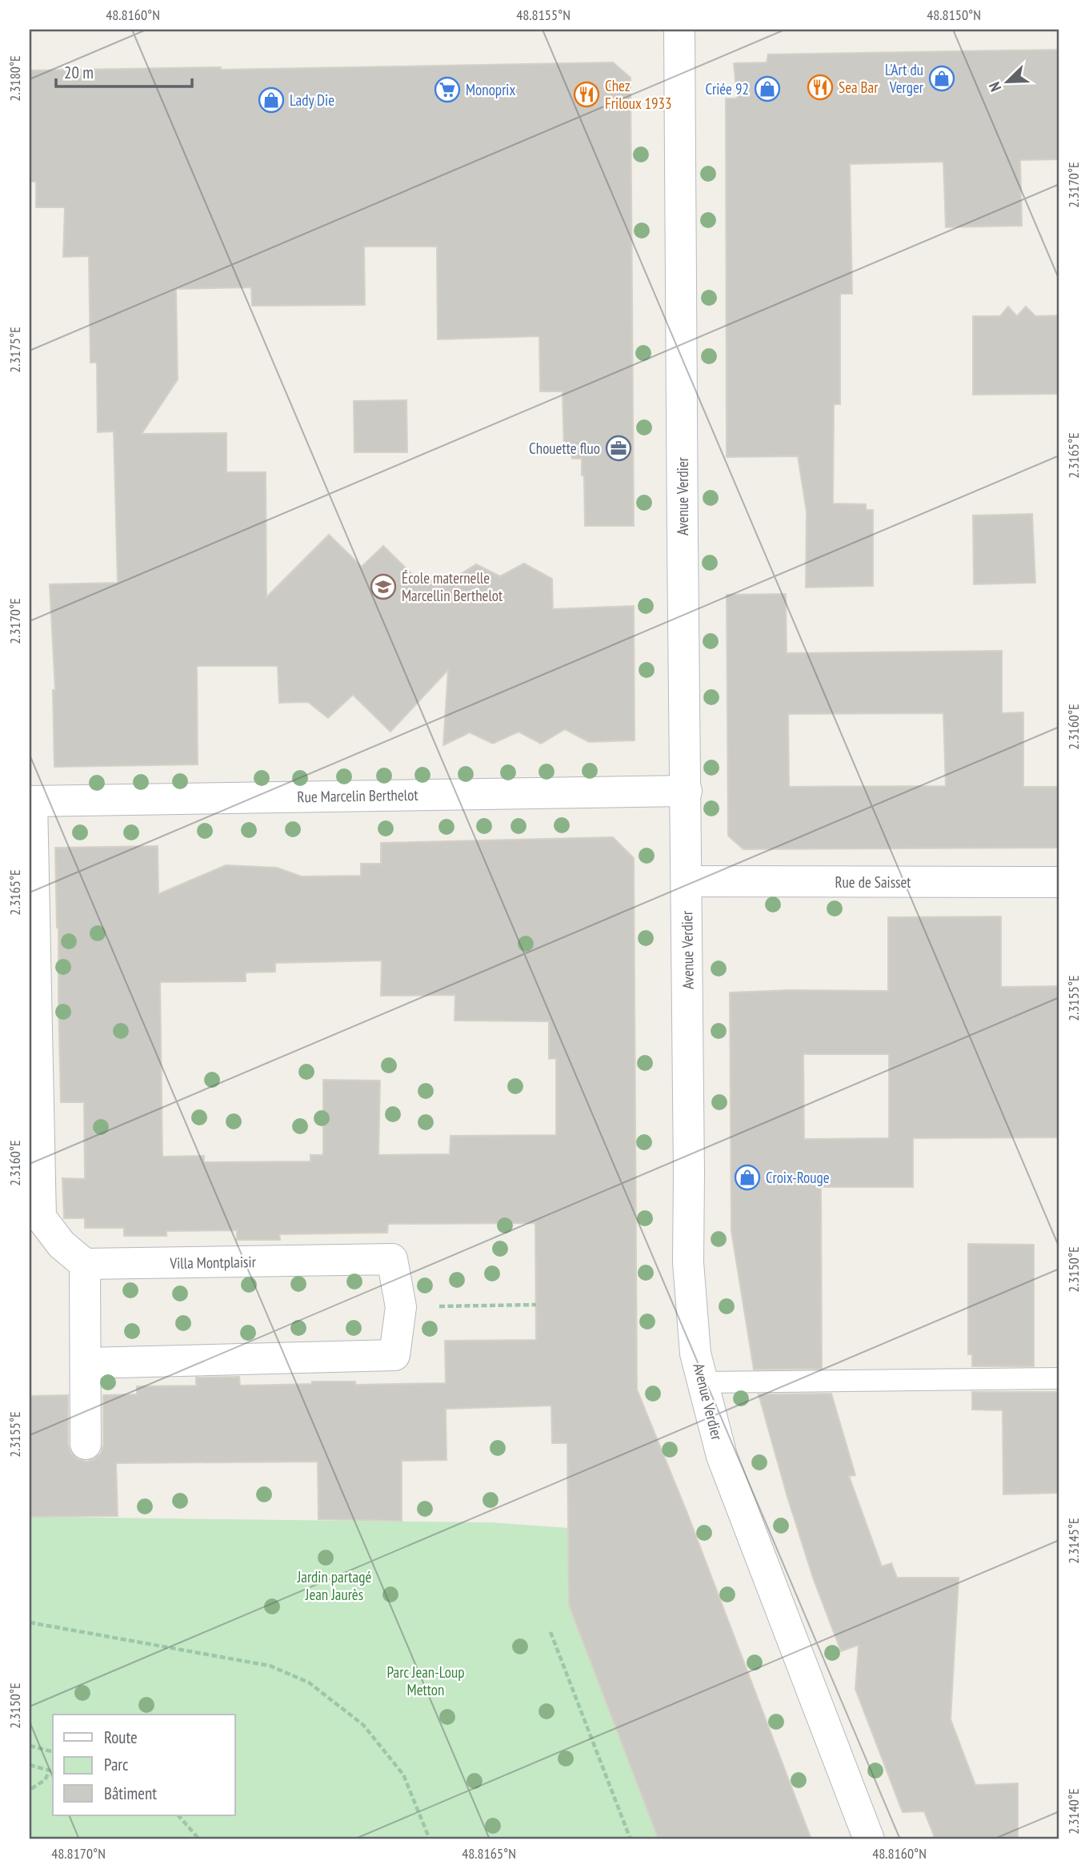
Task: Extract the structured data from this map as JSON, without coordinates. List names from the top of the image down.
{
  "streets": {
    "street": [
      "Avenue Verdier",
      "Rue Marcelin Berthelot",
      "Rue de Saisset",
      "Villa Montplaisir"
    ]
  },
  "crossings": [
    ["Avenue Verdier", "Rue Marcelin Berthelot"],
    ["Avenue Verdier", "Rue de Saisset"]
  ],
  "parks": ["Jardin partagé Jean Jaurès", "Parc Jean-Loup Metton"],
  "places": {
    "shop": [
      "L'Art du Verger",
      "Criée 92",
      "Lady Die",
      "Croix-Rouge"
    ],
    "restaurant": ["Sea Bar", "Chez Friloux 1933"],
    "supermarket": ["Monoprix"],
    "office": ["Chouette fluo"],
    "school or university": ["École maternelle Marcellin Berthelot"]
  },
  "legend": ["Route", "Parc", "Bâtiment"],
  "scale_bar": "20 m",
  "north": "bottom left",
  "coordinates": [
    "48.8160°N",
    "48.8155°N",
    "48.8150°N",
    "2.3180°E",
    "2.3170°E",
    "2.3175°E",
    "2.3165°E",
    "2.3160°E",
    "2.3155°E",
    "2.3150°E",
    "2.3145°E",
    "2.3140°E",
    "48.8170°N",
    "48.8165°N"
  ]
}
